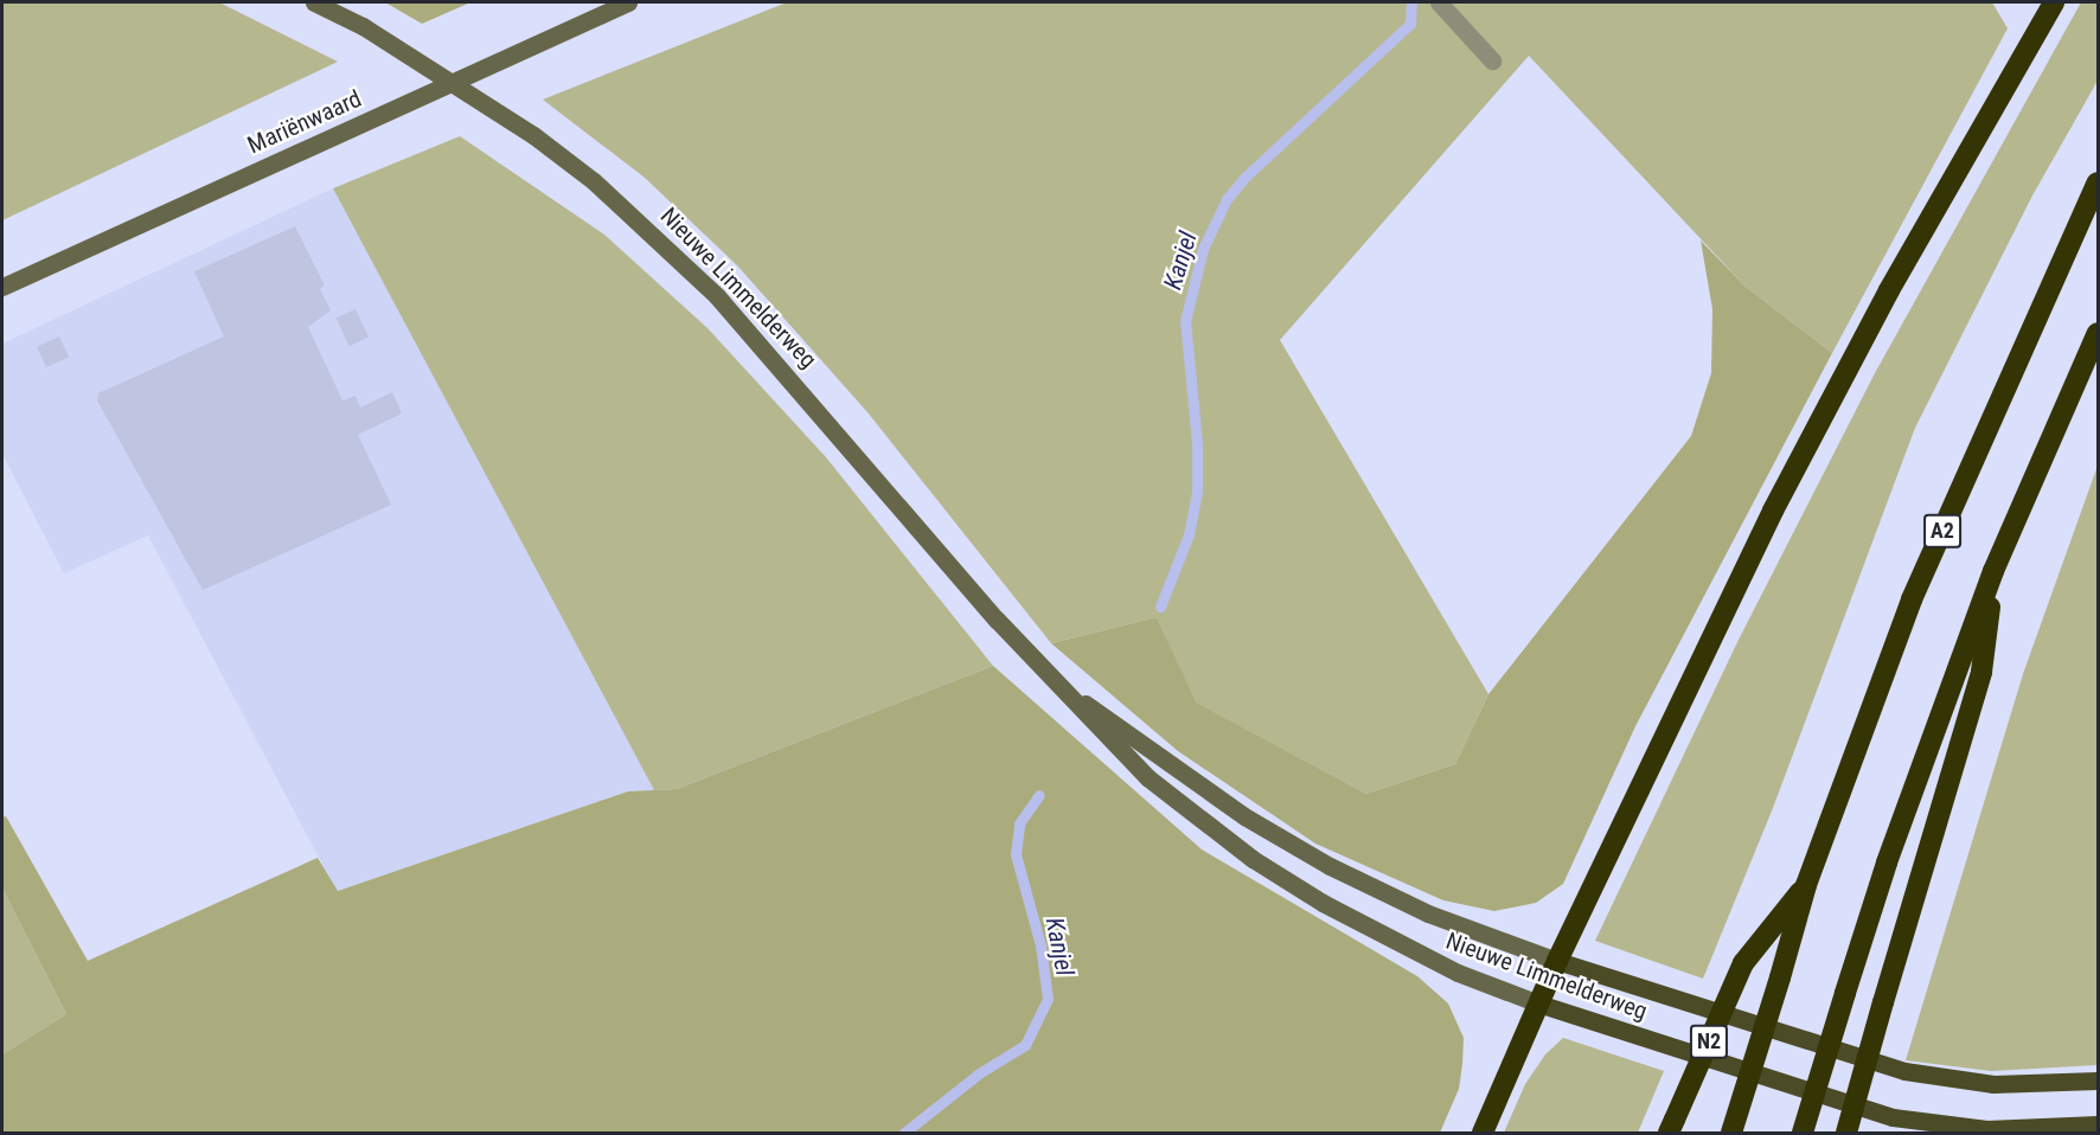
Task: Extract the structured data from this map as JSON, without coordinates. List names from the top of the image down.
{
  "streets": {
    "highway": ["A2", "N2"],
    "main road": ["Nieuwe Limmelderweg"],
    "street": ["Mariënwaard"]
  },
  "crossings": [
    ["A2", "N2"]
  ],
  "water": ["Kanjel"]
}
